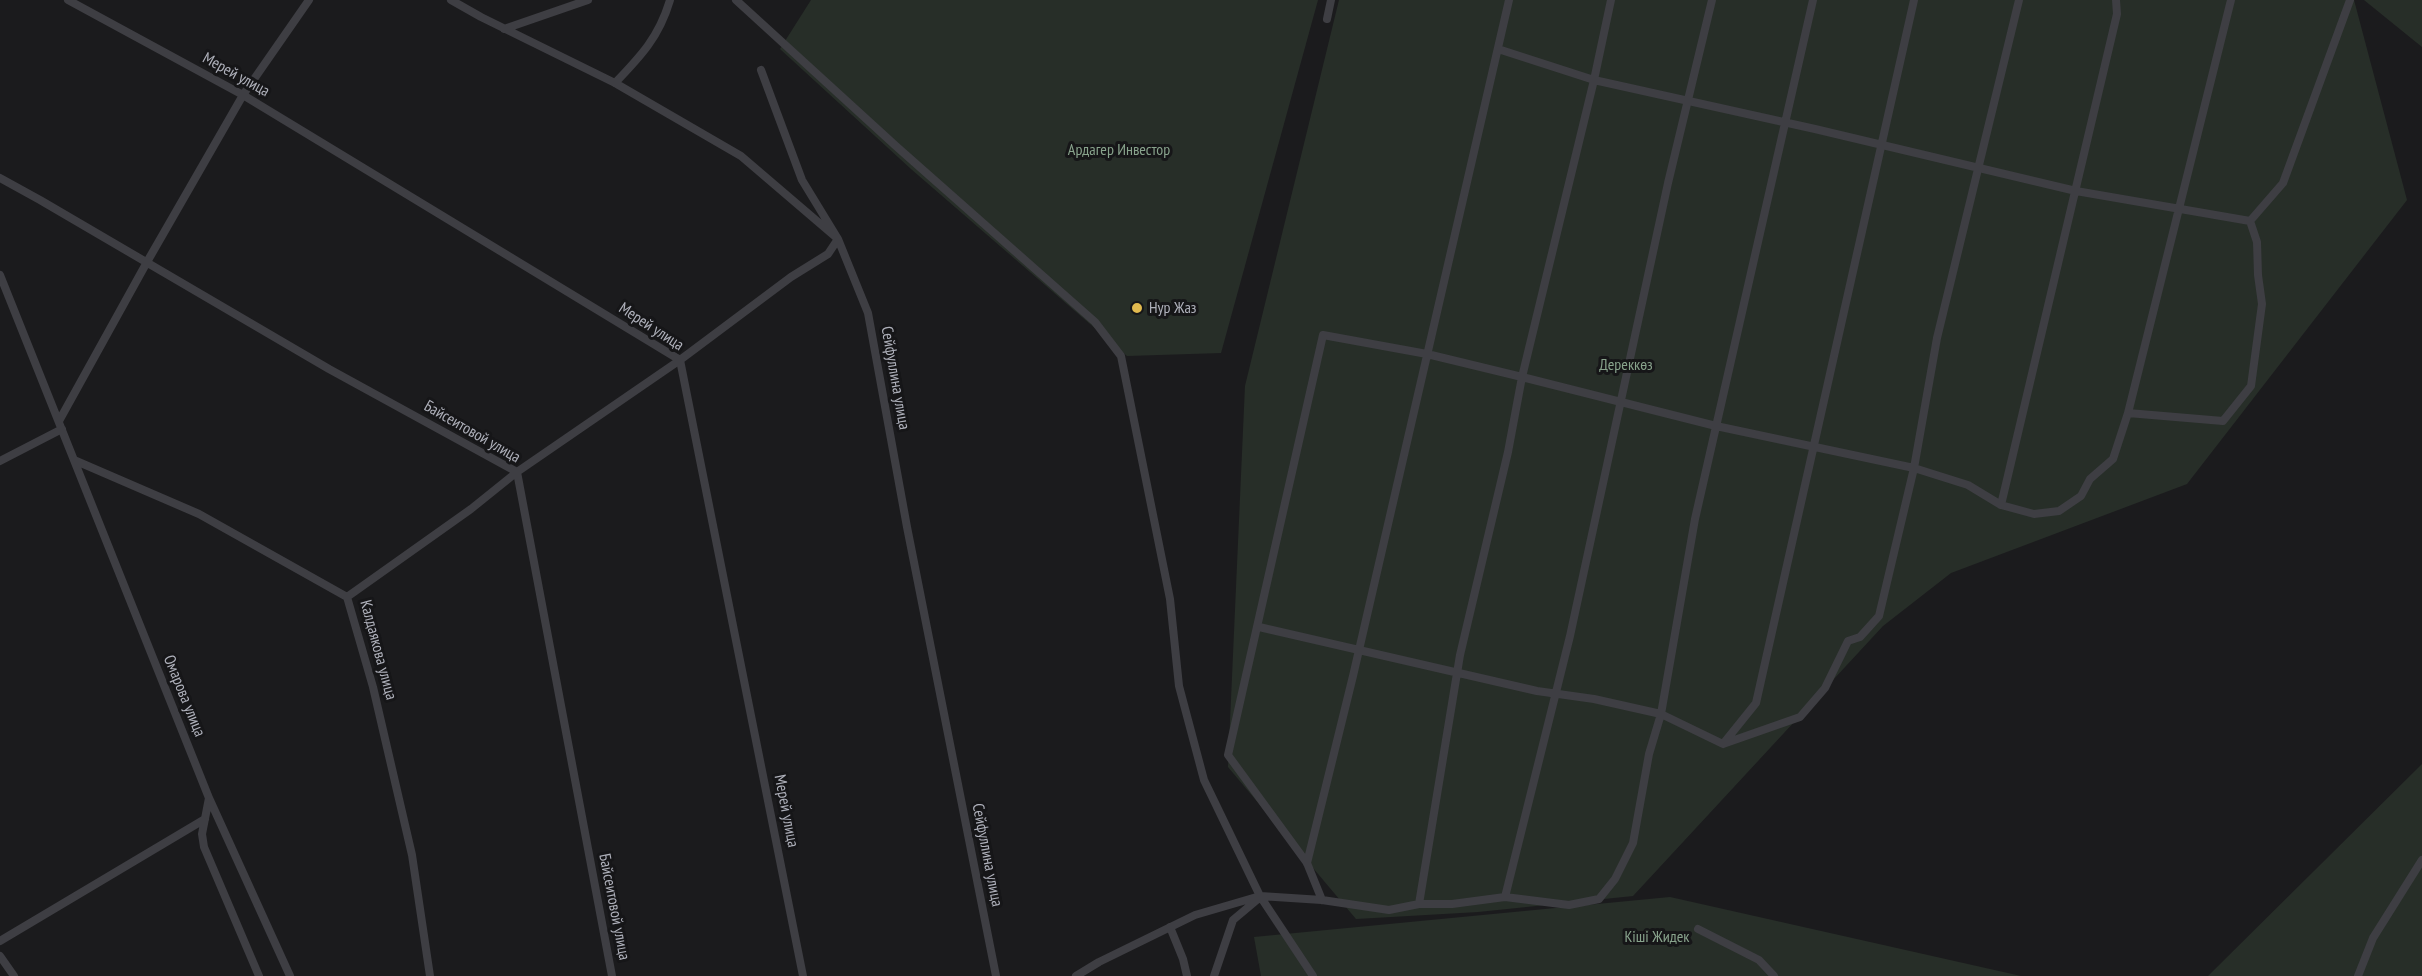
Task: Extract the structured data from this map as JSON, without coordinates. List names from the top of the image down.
{
  "streets": {
    "street": [
      "Мерей улица",
      "Сейфуллина улица",
      "Байсеитовой улица",
      "Калдаякова улица",
      "Омарова улица"
    ]
  },
  "crossings": [
    ["Калдаякова улица", "Омарова улица"]
  ],
  "parks": ["Ардагер Инвестор", "Дереккөз", "Кіші Жидек"],
  "places": ["Нур Жаз"]
}
